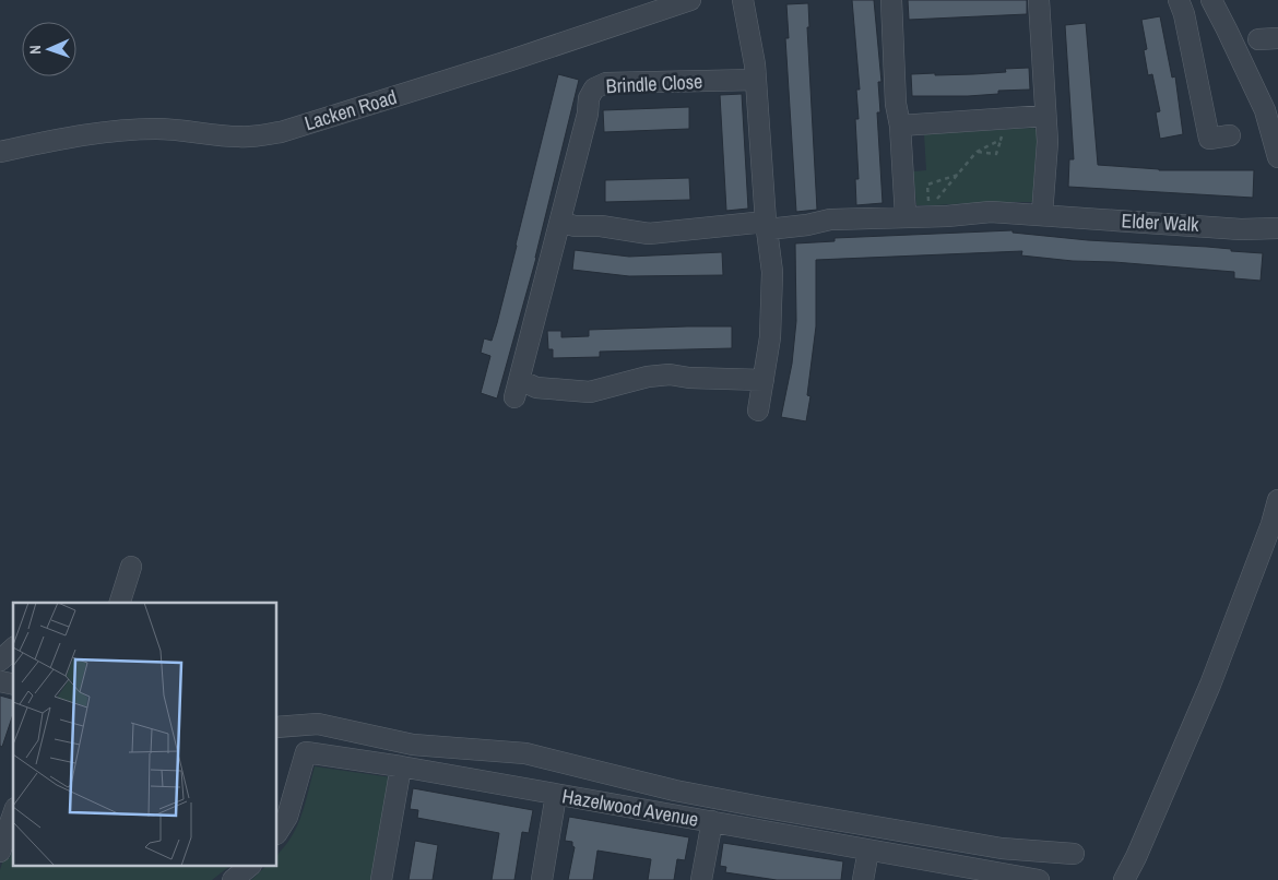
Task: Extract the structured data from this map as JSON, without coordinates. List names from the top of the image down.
{
  "streets": {
    "street": [
      "Brindle Close",
      "Lacken Road",
      "Elder Walk",
      "Hazelwood Avenue"
    ]
  },
  "north": "left"
}
